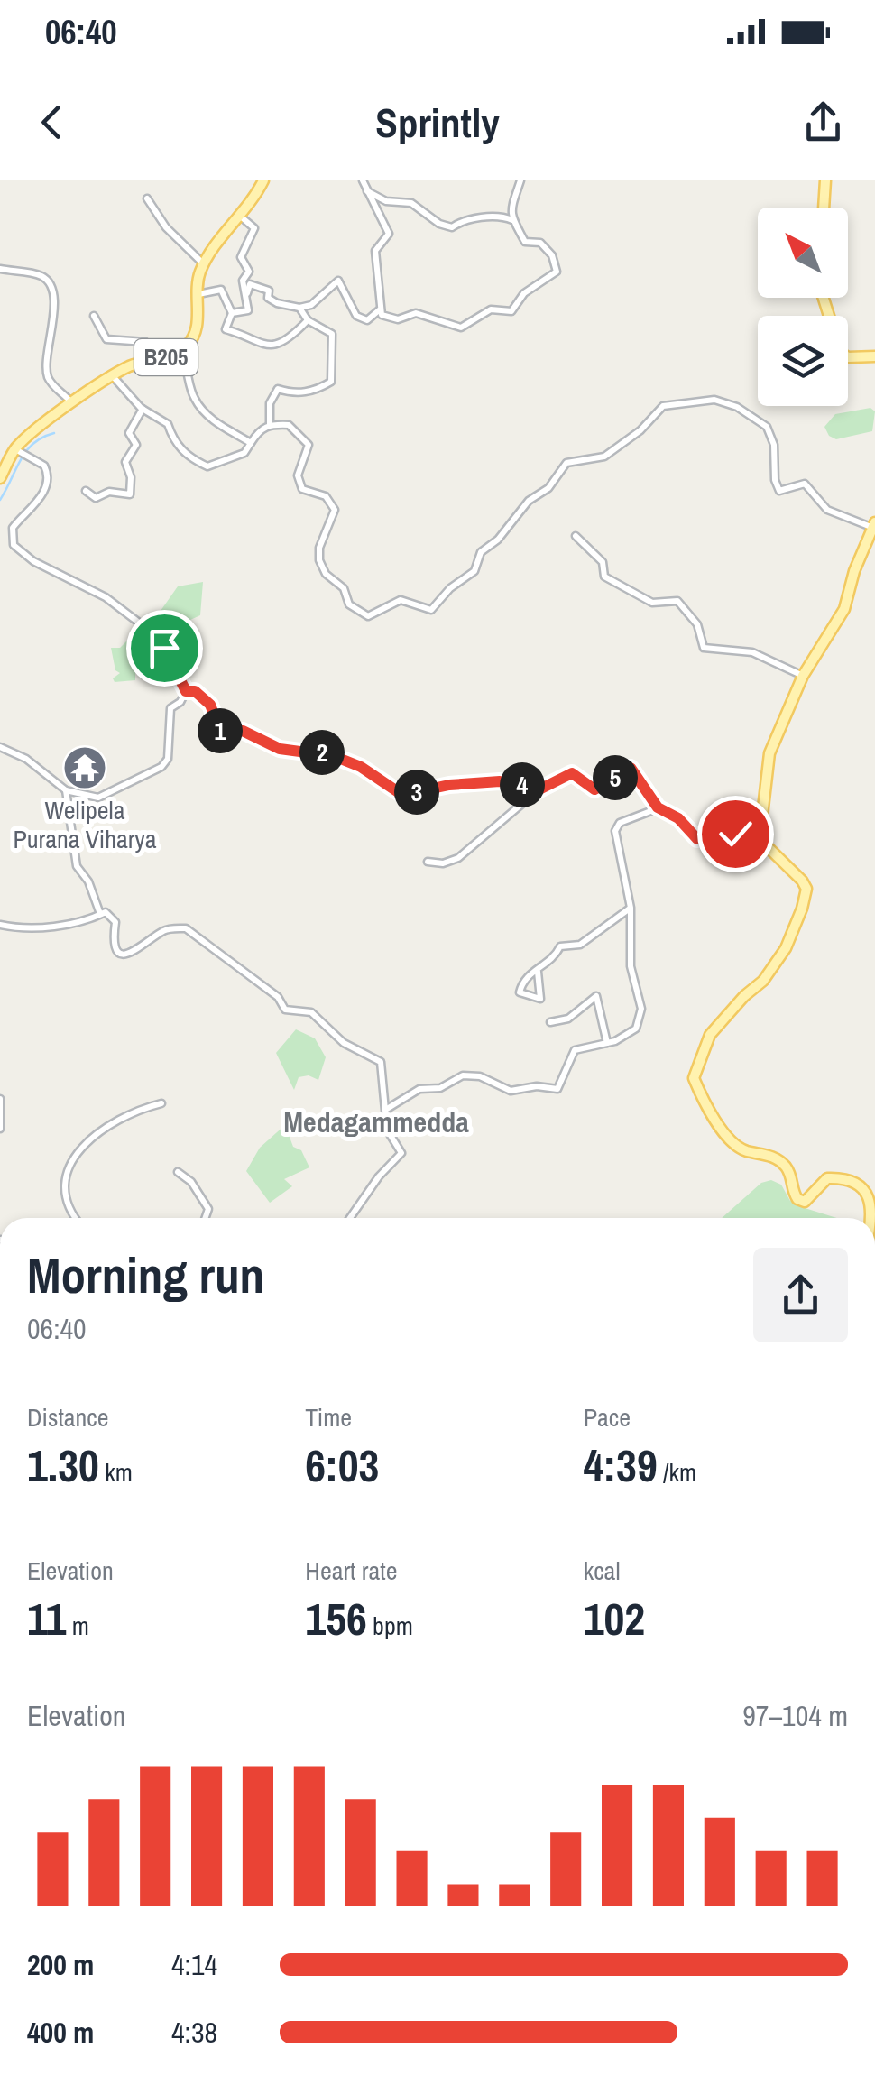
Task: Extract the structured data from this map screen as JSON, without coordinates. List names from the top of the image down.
{
  "streets": {
    "main road": ["B205"]
  },
  "districts": ["Medagammedda"],
  "places": {
    "temple": ["Welipela Purana Viharya"]
  },
  "north": "top left",
  "page": {
    "status": "06:40",
    "header": "Sprintly",
    "pins": [
      "1",
      "2",
      "5",
      "4",
      "3"
    ],
    "heading": ["Morning run", "06:40"],
    "stats": [
      ["Distance", "1.30 km"],
      ["Time", "6:03"],
      ["Pace", "4:39 /km"],
      ["Elevation", "11 m"],
      ["Heart rate", "156 bpm"],
      ["kcal", "102"]
    ],
    "chart": ["Elevation", "97–104 m"],
    "list": [
      {
        "name": "200 m",
        "note": "4:14"
      },
      {
        "name": "400 m",
        "note": "4:38"
      }
    ]
  }
}
